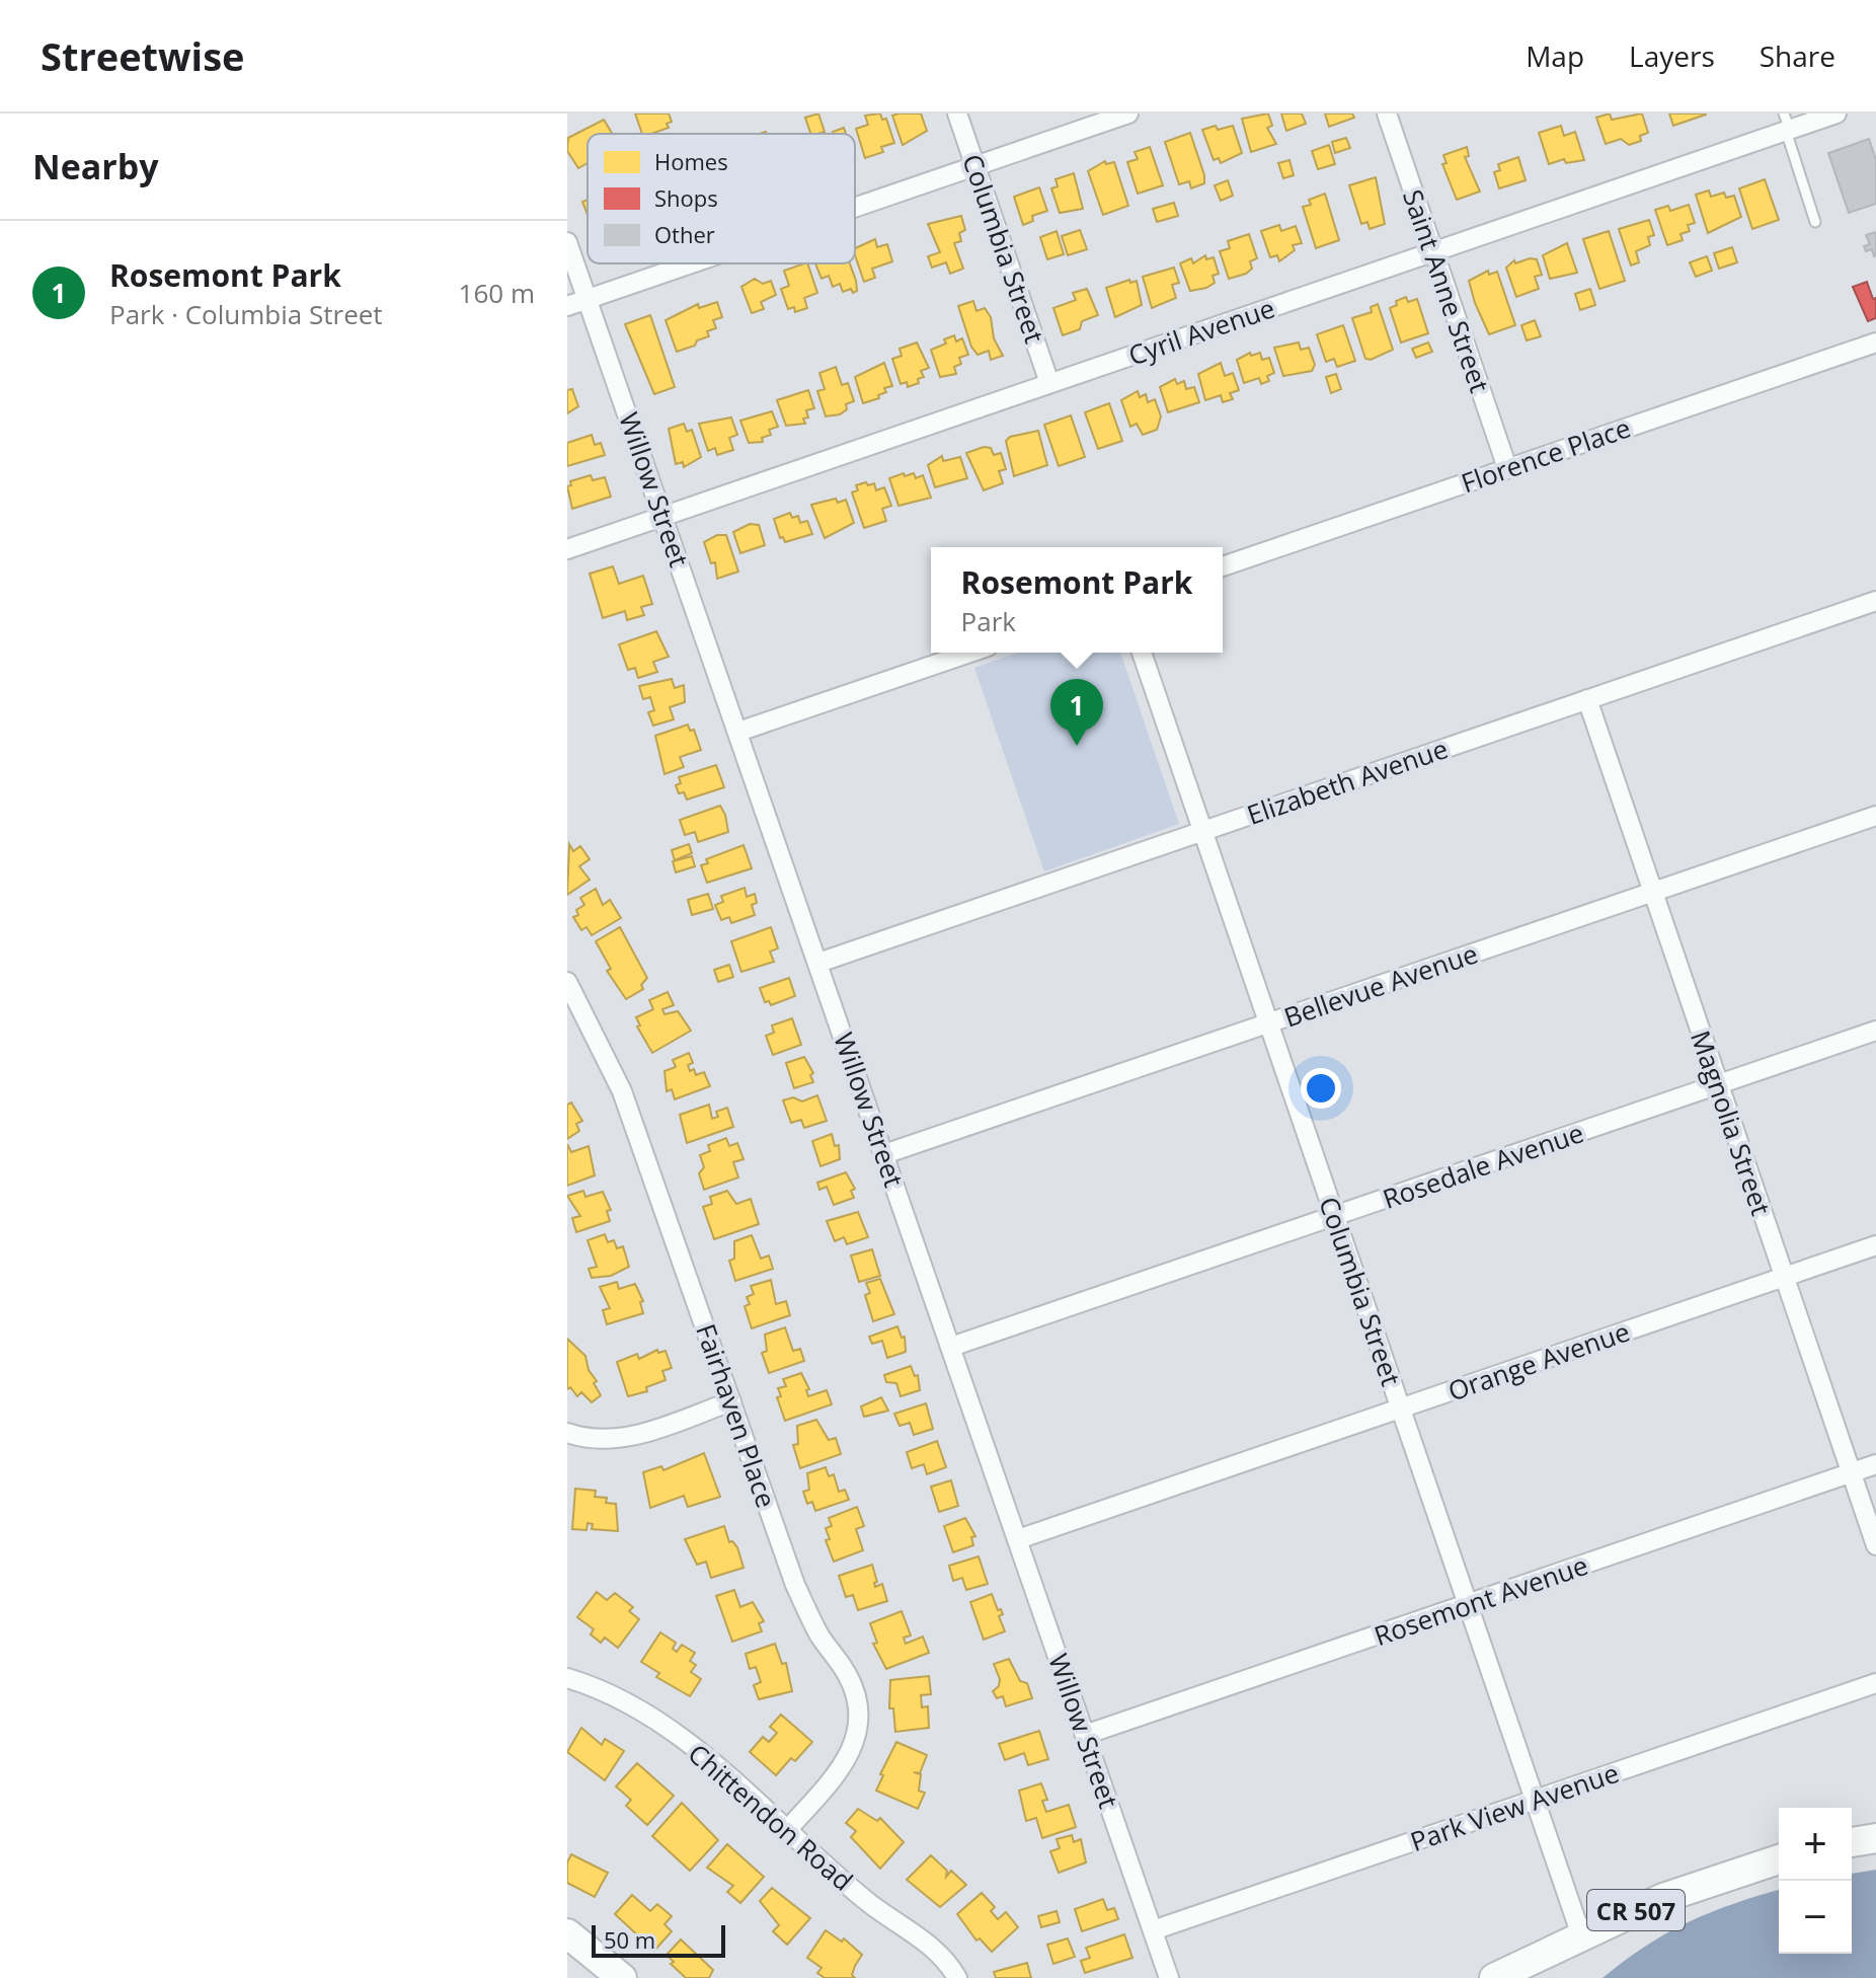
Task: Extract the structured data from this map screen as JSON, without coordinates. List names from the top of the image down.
{
  "streets": {
    "main road": ["CR 507"],
    "street": [
      "Columbia Street",
      "Saint Anne Street",
      "Cyril Avenue",
      "Florence Place",
      "Willow Street",
      "Elizabeth Avenue",
      "Bellevue Avenue",
      "Magnolia Street",
      "Rosedale Avenue",
      "Orange Avenue",
      "Fairhaven Place",
      "Rosemont Avenue",
      "Park View Avenue",
      "Chittendon Road"
    ]
  },
  "crossings": [
    ["Columbia Street", "Cyril Avenue"],
    ["Columbia Street", "Elizabeth Avenue"],
    ["Columbia Street", "Bellevue Avenue"],
    ["Columbia Street", "Rosedale Avenue"],
    ["Columbia Street", "Orange Avenue"],
    ["Columbia Street", "Rosemont Avenue"],
    ["Columbia Street", "Park View Avenue"],
    ["Columbia Street", "CR 507"],
    ["Saint Anne Street", "Cyril Avenue"],
    ["Saint Anne Street", "Florence Place"],
    ["Cyril Avenue", "Willow Street"],
    ["Willow Street", "Elizabeth Avenue"],
    ["Willow Street", "Bellevue Avenue"],
    ["Willow Street", "Rosedale Avenue"],
    ["Willow Street", "Orange Avenue"],
    ["Willow Street", "Rosemont Avenue"],
    ["Willow Street", "Park View Avenue"],
    ["Elizabeth Avenue", "Magnolia Street"],
    ["Bellevue Avenue", "Magnolia Street"],
    ["Magnolia Street", "Rosedale Avenue"],
    ["Magnolia Street", "Orange Avenue"],
    ["Magnolia Street", "Rosemont Avenue"],
    ["Fairhaven Place", "Chittendon Road"]
  ],
  "legend": ["Homes", "Shops", "Other"],
  "scale_bar": "50 m",
  "page": {
    "header": "Streetwise",
    "nav": ["Map", "Layers", "Share"],
    "heading": "Nearby",
    "list": [
      {
        "mark": "1",
        "name": "Rosemont Park",
        "note": "Park · Columbia Street",
        "value": "160 m"
      }
    ],
    "popup": ["Rosemont Park", "Park"],
    "pins": "1",
    "map_buttons": ["+", "−"],
    "scale": "50 m"
  }
}
